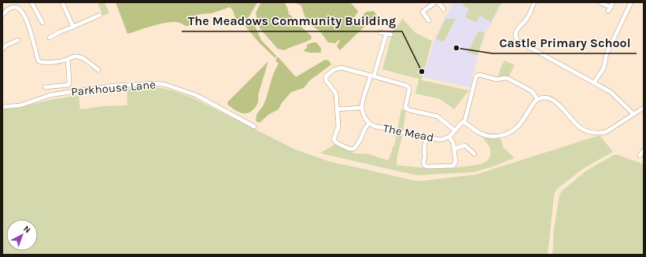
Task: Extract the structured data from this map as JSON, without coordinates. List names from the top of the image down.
{
  "streets": {
    "street": ["Parkhouse Lane", "The Mead"]
  },
  "places": ["Castle Primary School", "The Meadows Community Building"],
  "north": "top right"
}
